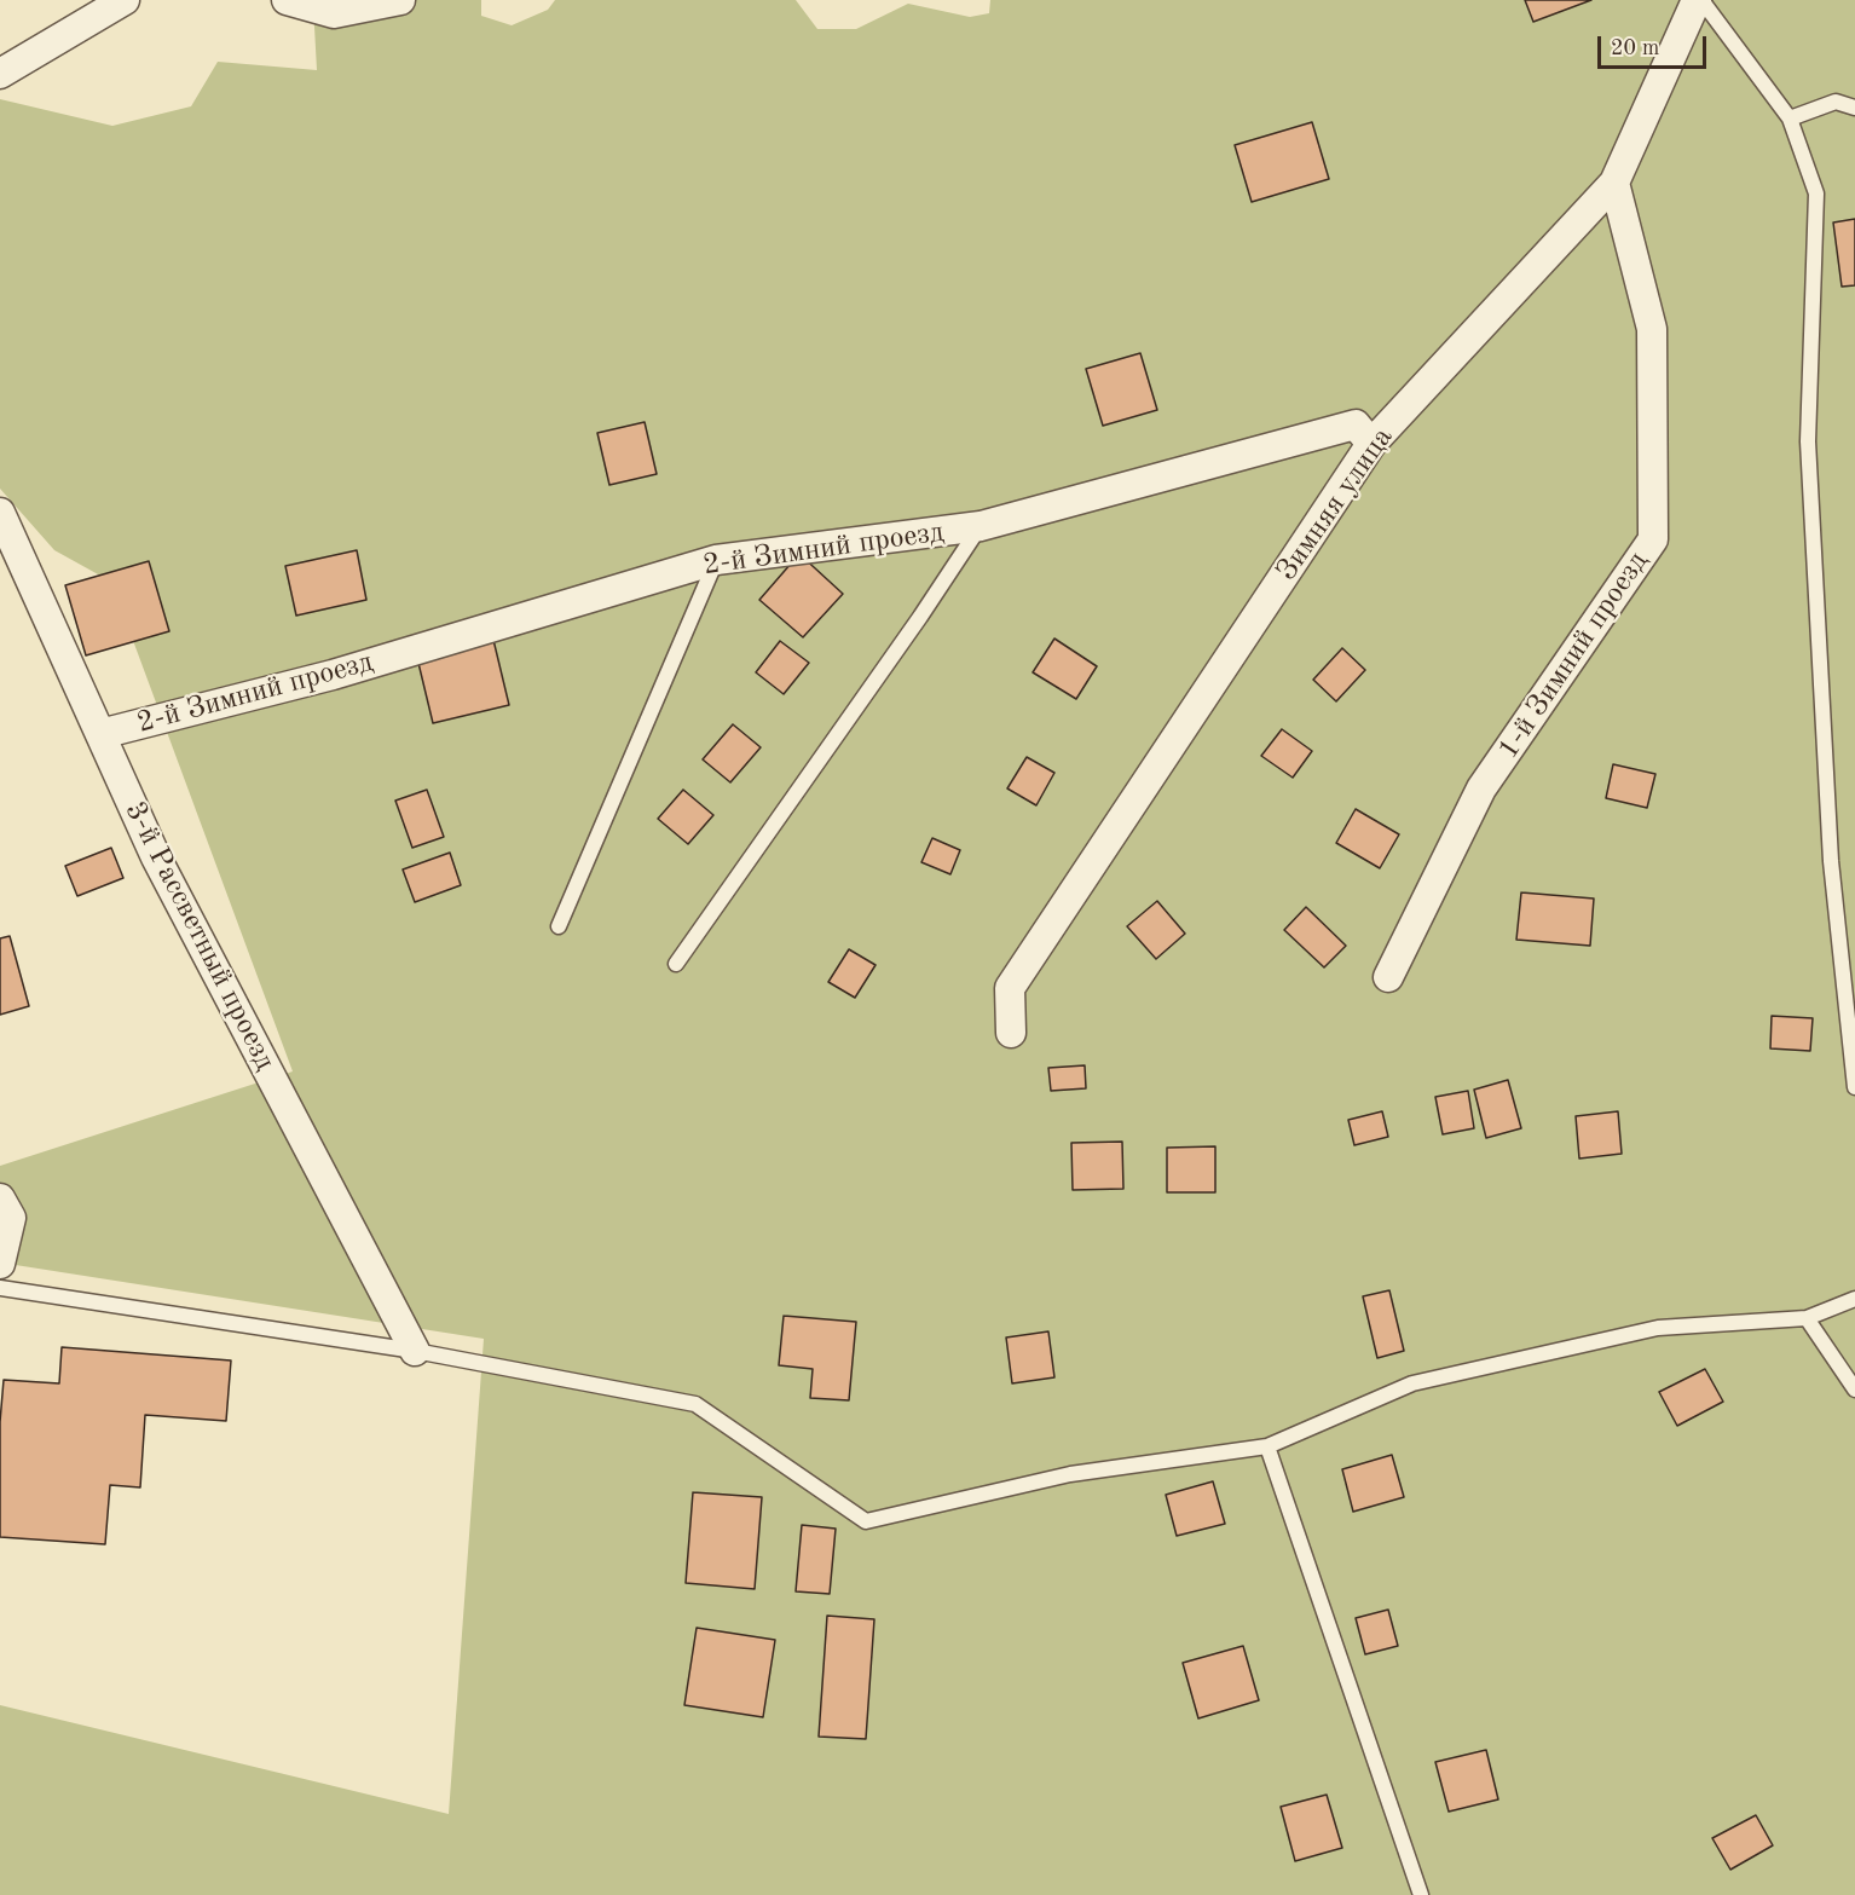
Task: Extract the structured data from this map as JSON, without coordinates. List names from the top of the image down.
{
  "streets": {
    "street": [
      "Зимняя улица",
      "2-й Зимний проезд",
      "1-й Зимний проезд",
      "3-й Рассветный проезд"
    ]
  },
  "crossings": [
    ["Зимняя улица", "2-й Зимний проезд"],
    ["Зимняя улица", "1-й Зимний проезд"],
    ["2-й Зимний проезд", "3-й Рассветный проезд"]
  ],
  "scale_bar": "20 m"
}
